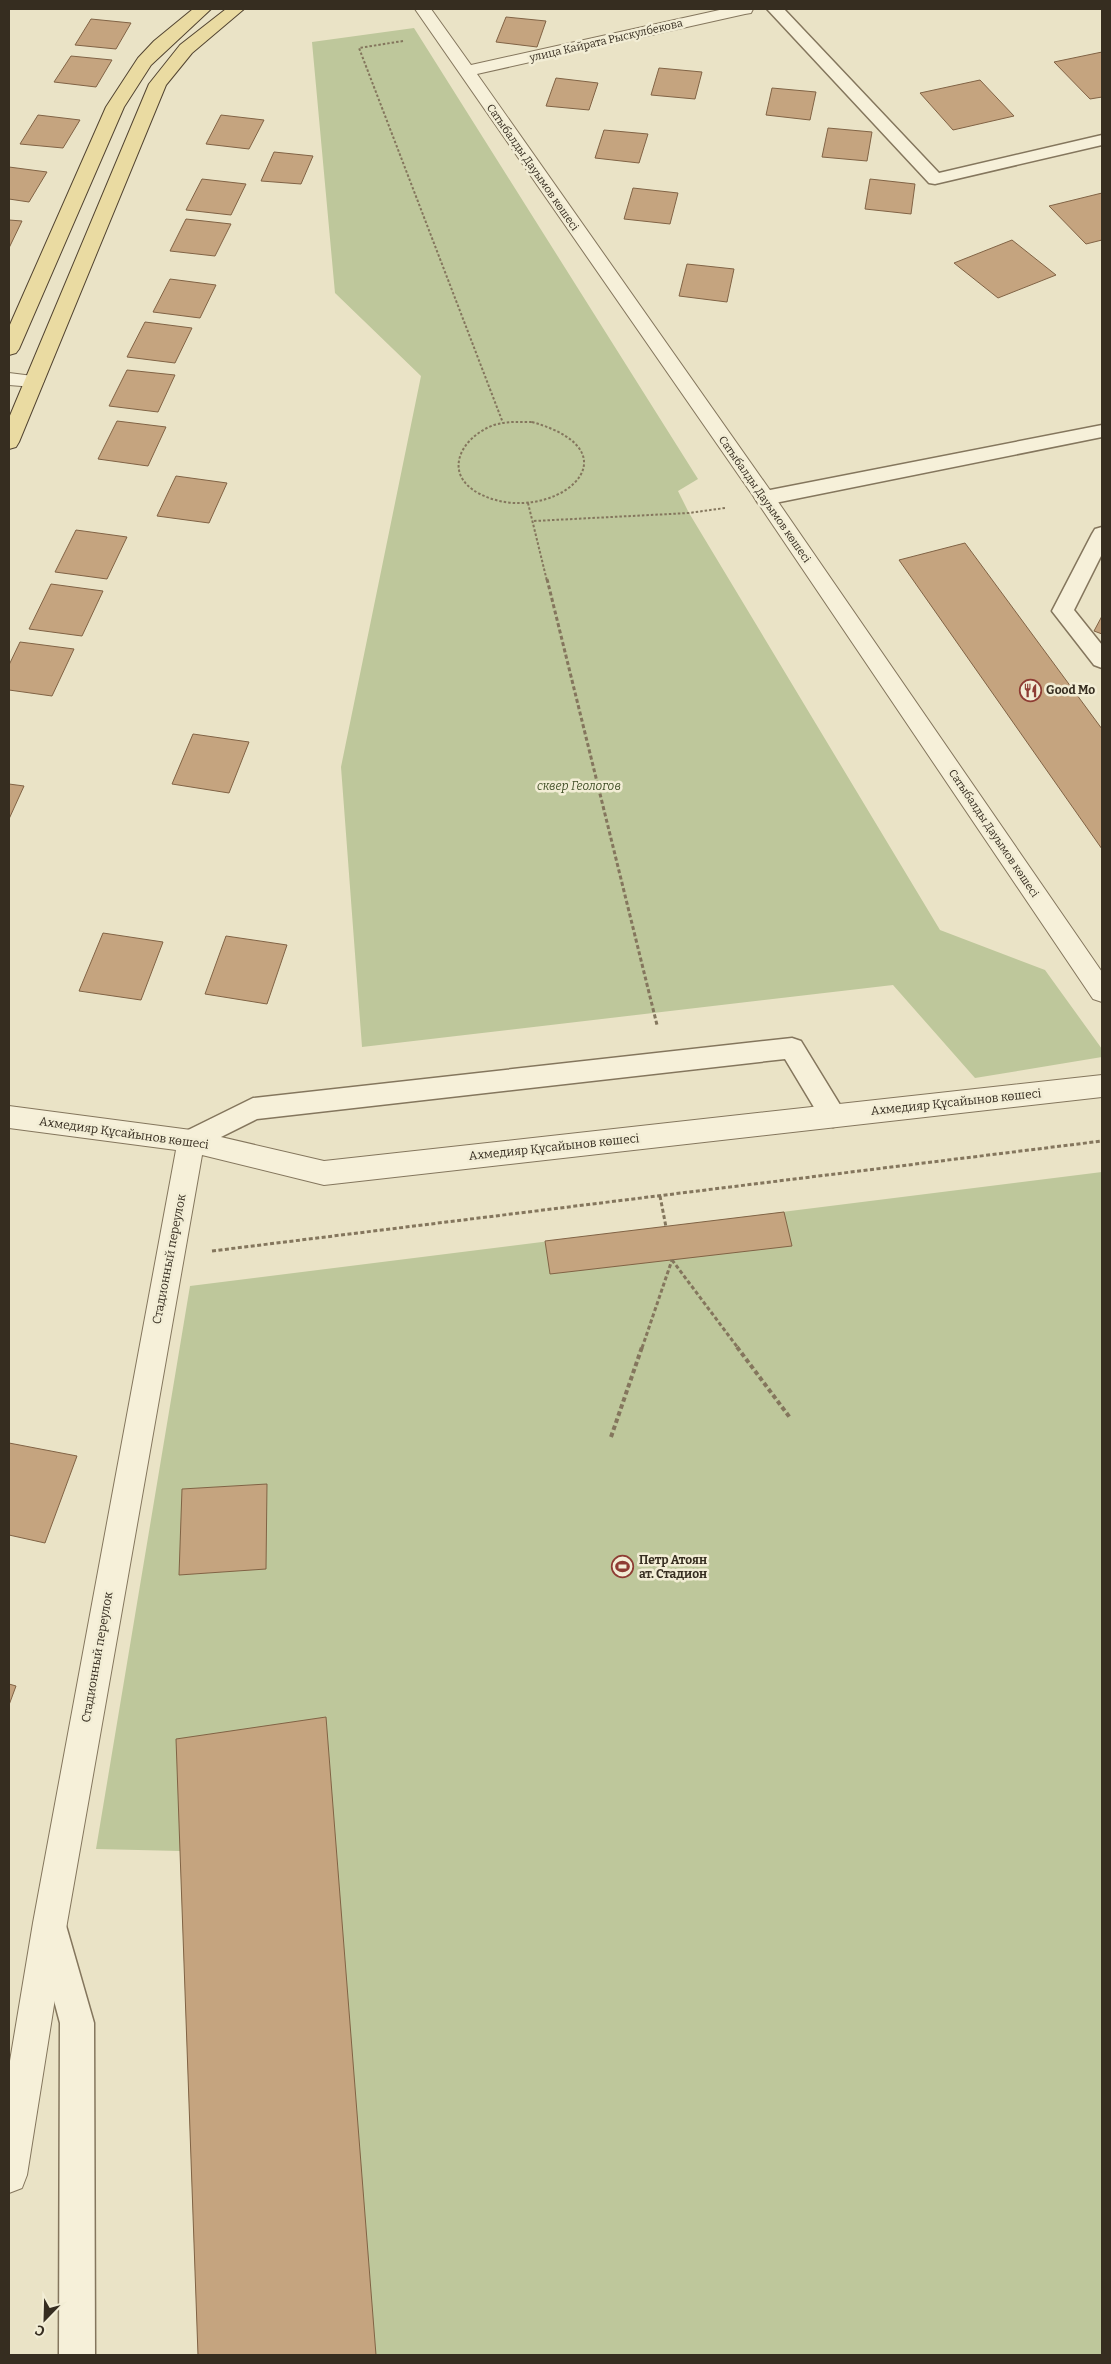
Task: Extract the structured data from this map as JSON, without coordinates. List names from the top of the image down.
{
  "streets": {
    "street": [
      "улица Кайрата Рыскулбекова",
      "Сатыбалды Дауымов көшесі",
      "Ахмедияр Құсайынов көшесі",
      "Стадионный переулок"
    ]
  },
  "crossings": [
    ["улица Кайрата Рыскулбекова", "Сатыбалды Дауымов көшесі"],
    ["Ахмедияр Құсайынов көшесі", "Стадионный переулок"]
  ],
  "parks": ["сквер Геологов"],
  "places": {
    "restaurant": ["Good Mo"],
    "sports": ["Петр Атоян ат. Стадион"]
  },
  "north": "bottom left"
}
